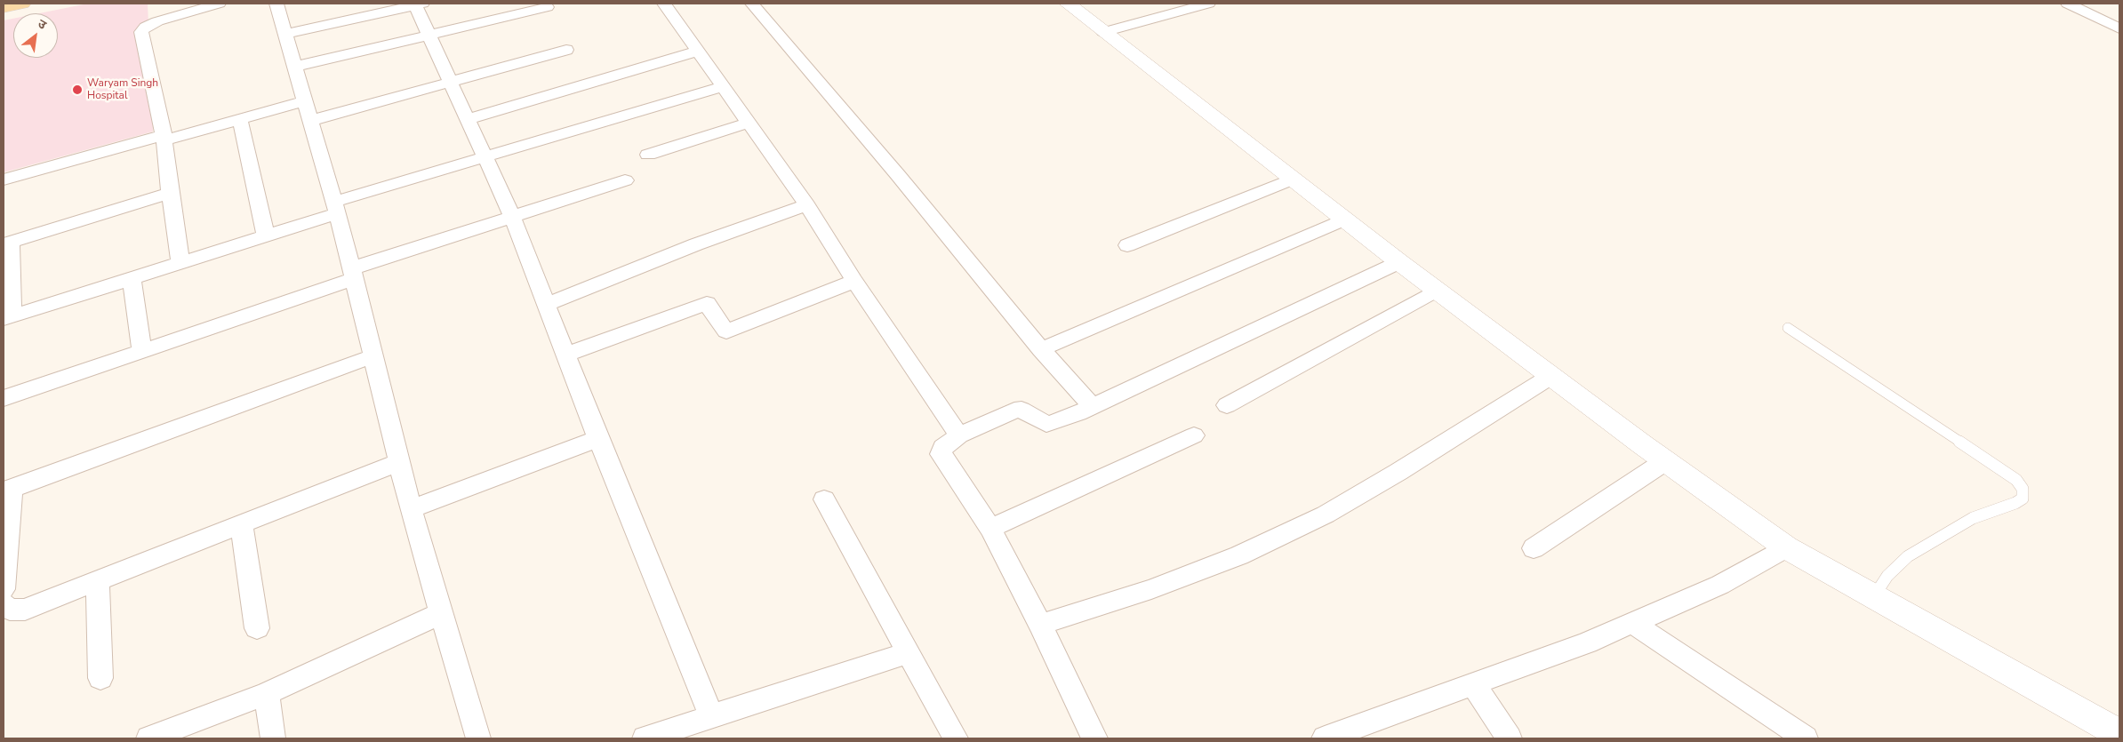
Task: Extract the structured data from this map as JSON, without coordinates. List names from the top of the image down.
{
  "places": ["Waryam Singh Hospital"],
  "north": "top right"
}
